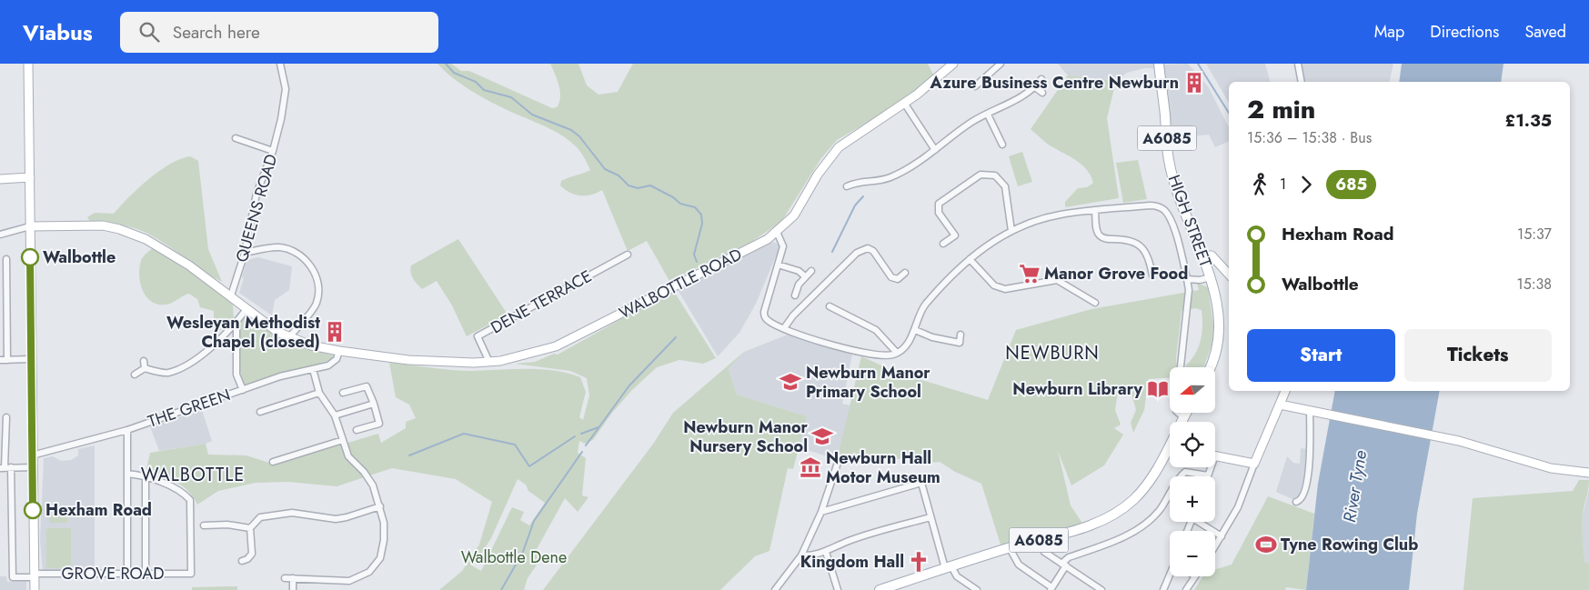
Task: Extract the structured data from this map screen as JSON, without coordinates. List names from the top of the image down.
{
  "streets": {
    "main road": ["A6085", "HIGH STREET"],
    "street": [
      "QUEENS ROAD",
      "WALBOTTLE ROAD",
      "DENE TERRACE",
      "THE GREEN",
      "GROVE ROAD"
    ]
  },
  "crossings": [
    ["QUEENS ROAD", "WALBOTTLE ROAD"],
    ["WALBOTTLE ROAD", "DENE TERRACE"],
    ["WALBOTTLE ROAD", "THE GREEN"]
  ],
  "districts": ["NEWBURN", "WALBOTTLE"],
  "water": ["River Tyne"],
  "parks": ["Walbottle Dene"],
  "places": {
    "building": ["Azure Business Centre Newburn", "Wesleyan Methodist Chapel (closed)"],
    "other": ["Walbottle", "Hexham Road"],
    "supermarket": ["Manor Grove Food"],
    "school or university": ["Newburn Manor Primary School", "Newburn Manor Nursery School"],
    "library": ["Newburn Library"],
    "museum": ["Newburn Hall Motor Museum"],
    "sports": ["Tyne Rowing Club"],
    "church": ["Kingdom Hall"]
  },
  "lines": ["bus line 685"],
  "north": "left",
  "page": {
    "header": "Viabus",
    "search": "Search here",
    "nav": ["Map", "Directions", "Saved"],
    "heading": ["2 min", "15:36 – 15:38 · Bus", "£1.35"],
    "legs": ["1", "685"],
    "list": [
      {
        "name": "Hexham Road",
        "value": "15:37"
      },
      {
        "name": "Walbottle",
        "value": "15:38"
      }
    ],
    "buttons": ["Start", "Tickets"],
    "map_buttons": ["+", "−"]
  }
}
